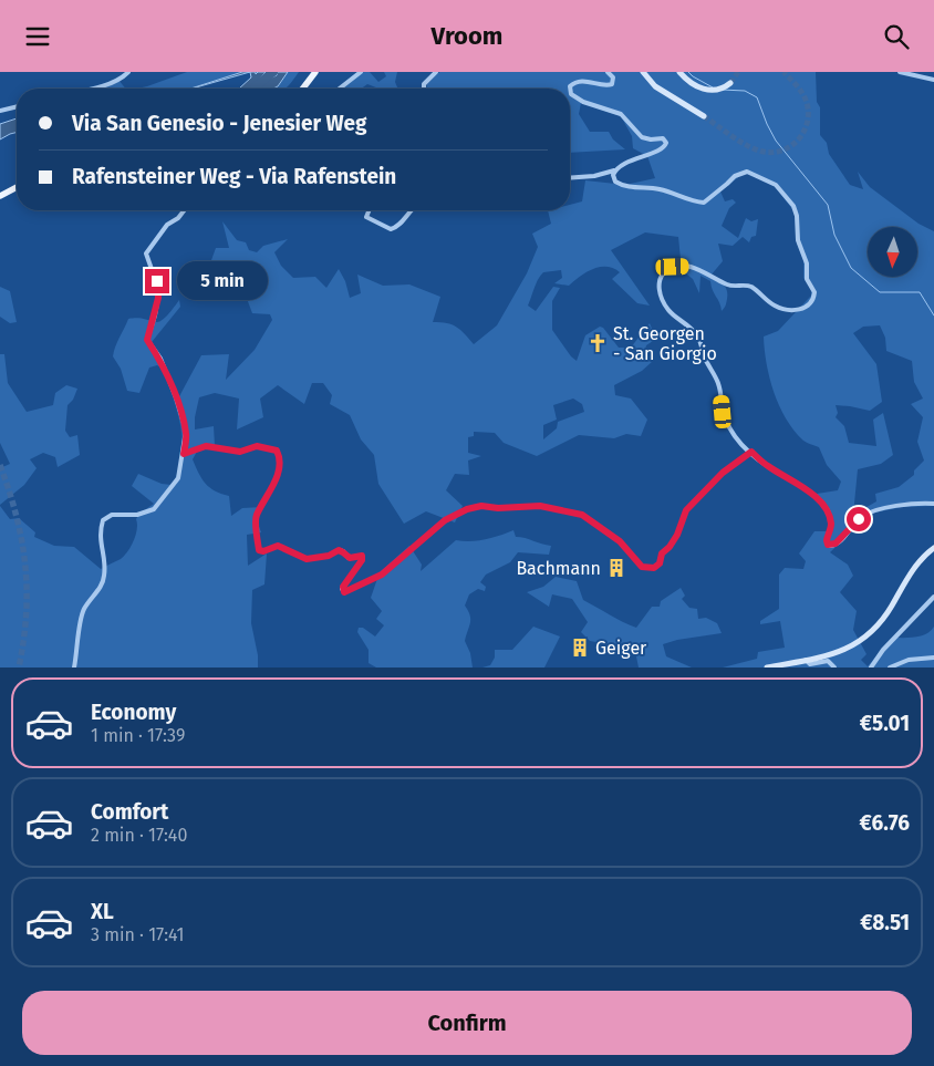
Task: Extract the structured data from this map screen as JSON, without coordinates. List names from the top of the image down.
{
  "places": {
    "church": ["St. Georgen - San Giorgio"],
    "building": ["Bachmann", "Geiger"]
  },
  "north": "bottom",
  "page": {
    "header": "Vroom",
    "banner": ["Via San Genesio - Jenesier Weg", "Rafensteiner Weg - Via Rafenstein"],
    "bubble": "5 min",
    "list": [
      {
        "name": "Economy",
        "note": "1 min · 17:39",
        "value": "€5.01"
      },
      {
        "name": "Comfort",
        "note": "2 min · 17:40",
        "value": "€6.76"
      },
      {
        "name": "XL",
        "note": "3 min · 17:41",
        "value": "€8.51"
      }
    ],
    "buttons": "Confirm"
  }
}
